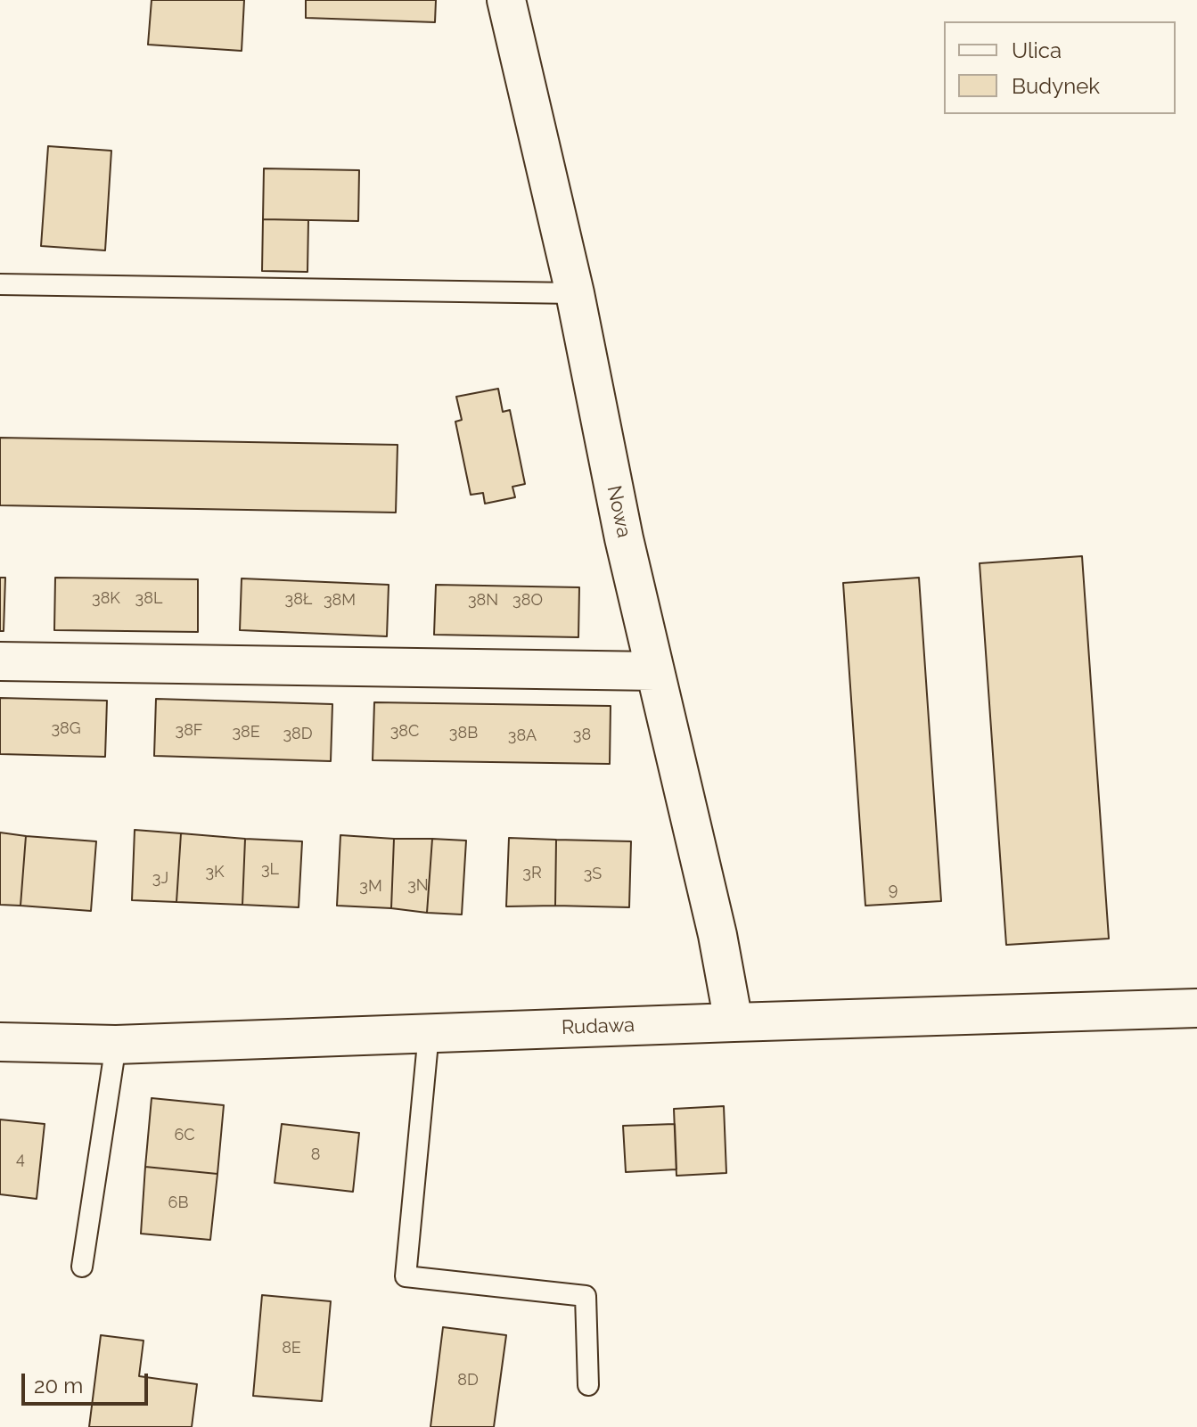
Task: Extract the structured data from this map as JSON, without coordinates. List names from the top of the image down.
{
  "streets": {
    "street": ["Nowa", "Rudawa"]
  },
  "crossings": [
    ["Nowa", "Rudawa"]
  ],
  "house_numbers": [
    "38K",
    "38L",
    "38Ł",
    "38M",
    "38N",
    "38O",
    "38G",
    "38F",
    "38C",
    "38E",
    "38B",
    "38D",
    "38",
    "38A",
    "3L",
    "3K",
    "3R",
    "3S",
    "3J",
    "3N",
    "3M",
    "9",
    "6C",
    "8",
    "4",
    "6B",
    "8E",
    "8D"
  ],
  "legend": ["Ulica", "Budynek"],
  "scale_bar": "20 m"
}
